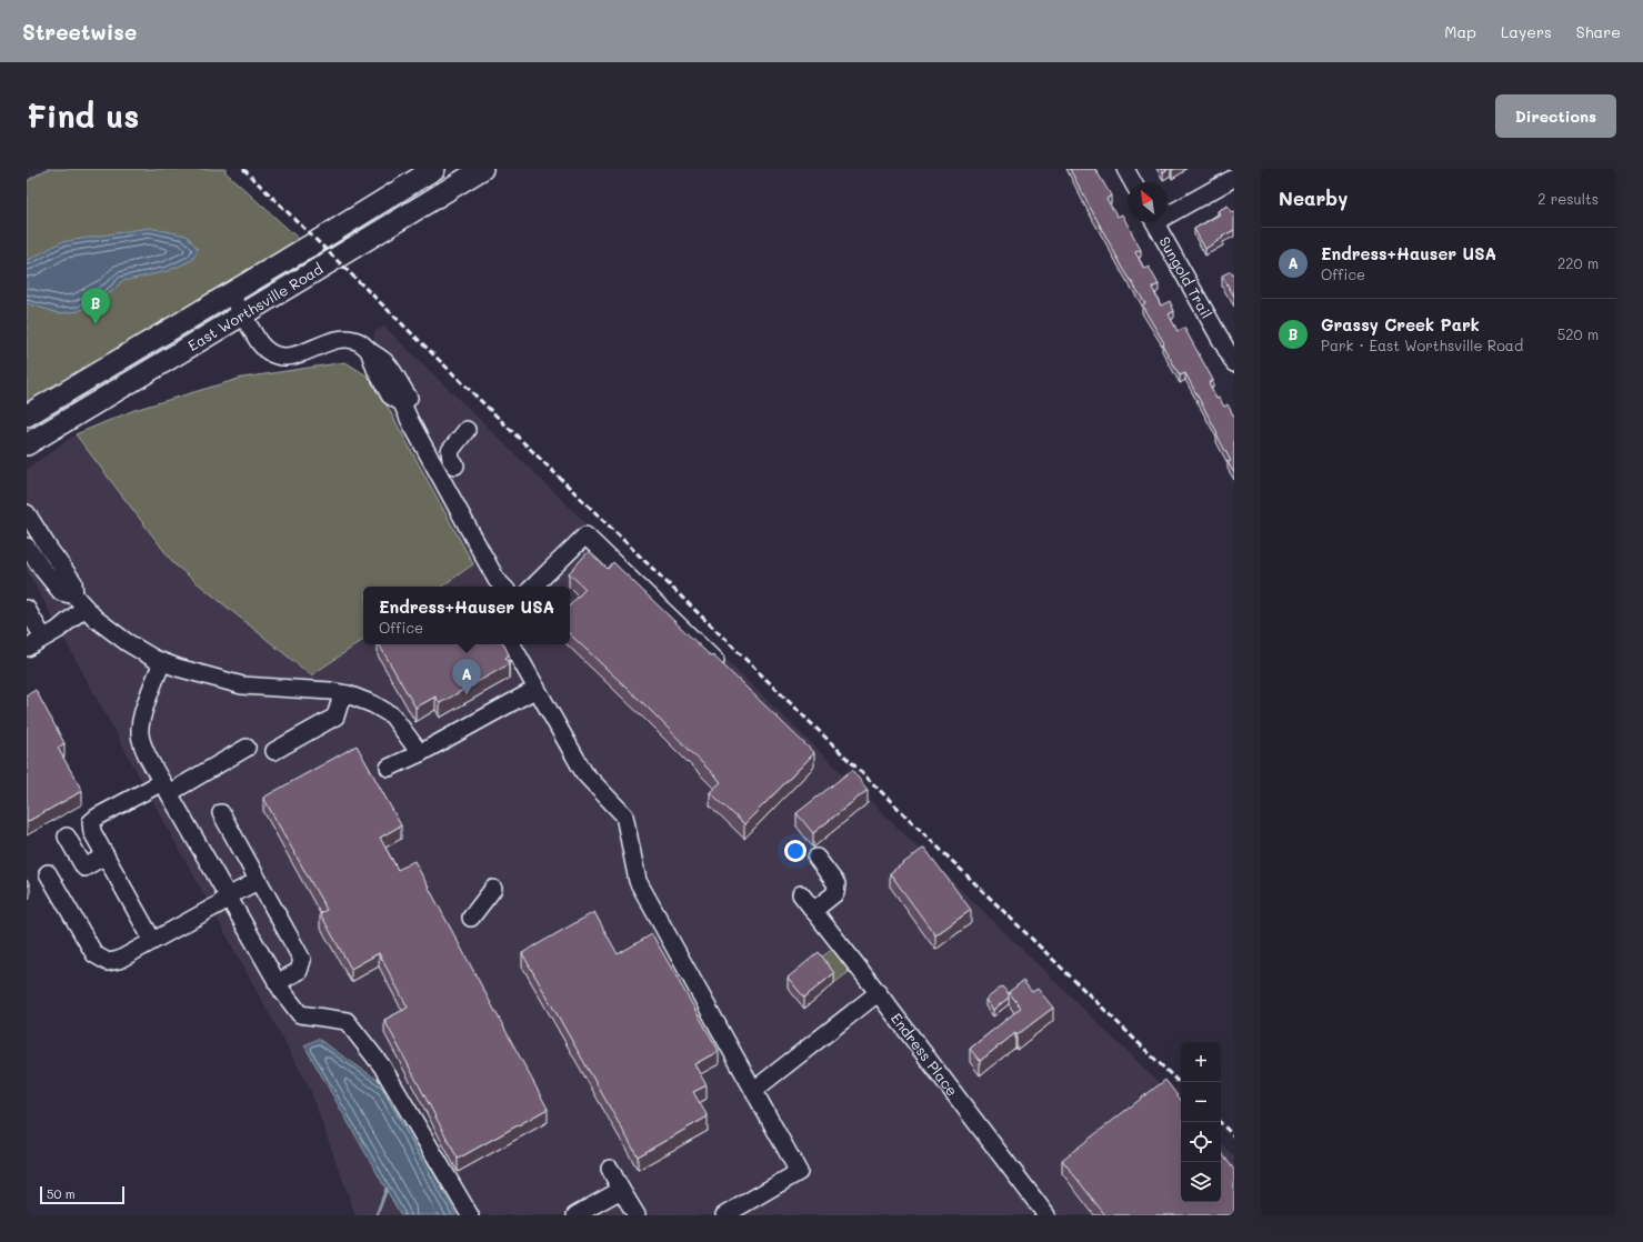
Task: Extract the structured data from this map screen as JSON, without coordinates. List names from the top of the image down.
{
  "streets": {
    "main road": ["East Worthsville Road"],
    "street": ["Sungold Trail", "Endress Place"]
  },
  "scale_bar": "50 m",
  "north": "top left",
  "page": {
    "header": "Streetwise",
    "nav": ["Map", "Layers", "Share"],
    "buttons": "Directions",
    "title": "Find us",
    "heading": ["Nearby", "2 results"],
    "list": [
      {
        "mark": "A",
        "name": "Endress+Hauser USA",
        "note": "Office",
        "value": "220 m"
      },
      {
        "mark": "B",
        "name": "Grassy Creek Park",
        "note": "Park · East Worthsville Road",
        "value": "520 m"
      }
    ],
    "pins": ["B", "A"],
    "popup": ["Endress+Hauser USA", "Office"],
    "map_buttons": ["+", "−"],
    "scale": "50 m"
  }
}
